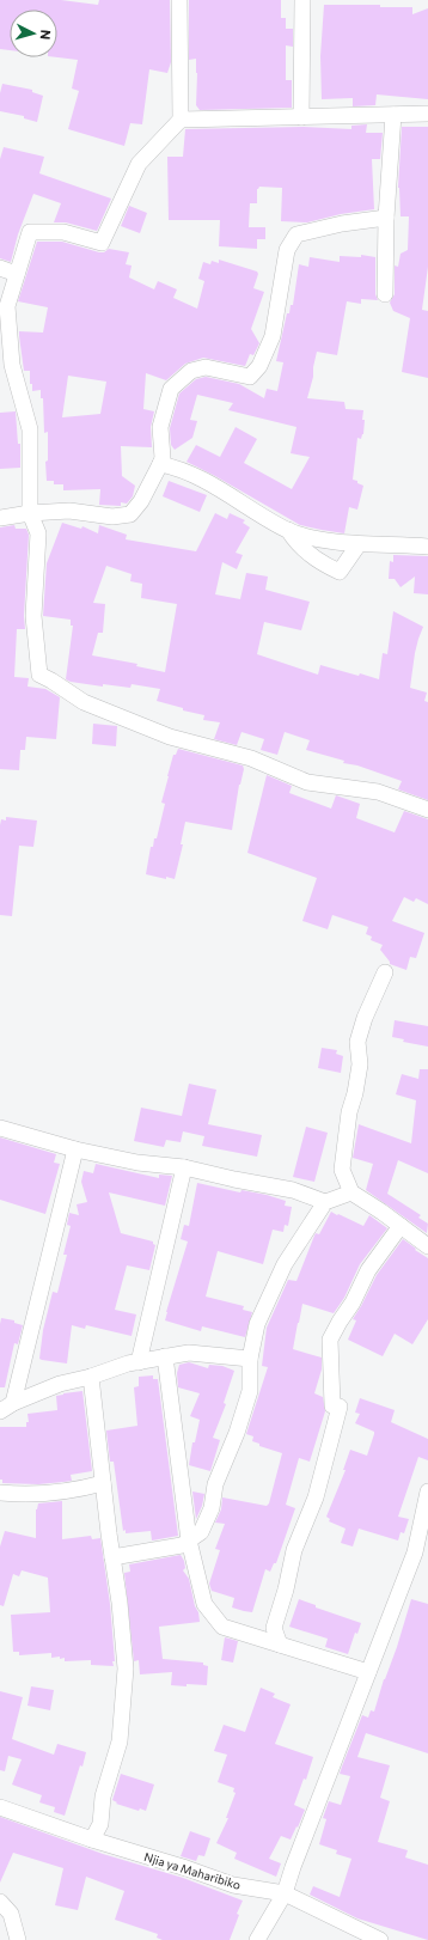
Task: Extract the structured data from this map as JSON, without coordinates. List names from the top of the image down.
{
  "streets": {
    "street": ["Njia ya Maharibiko"]
  },
  "north": "right"
}
